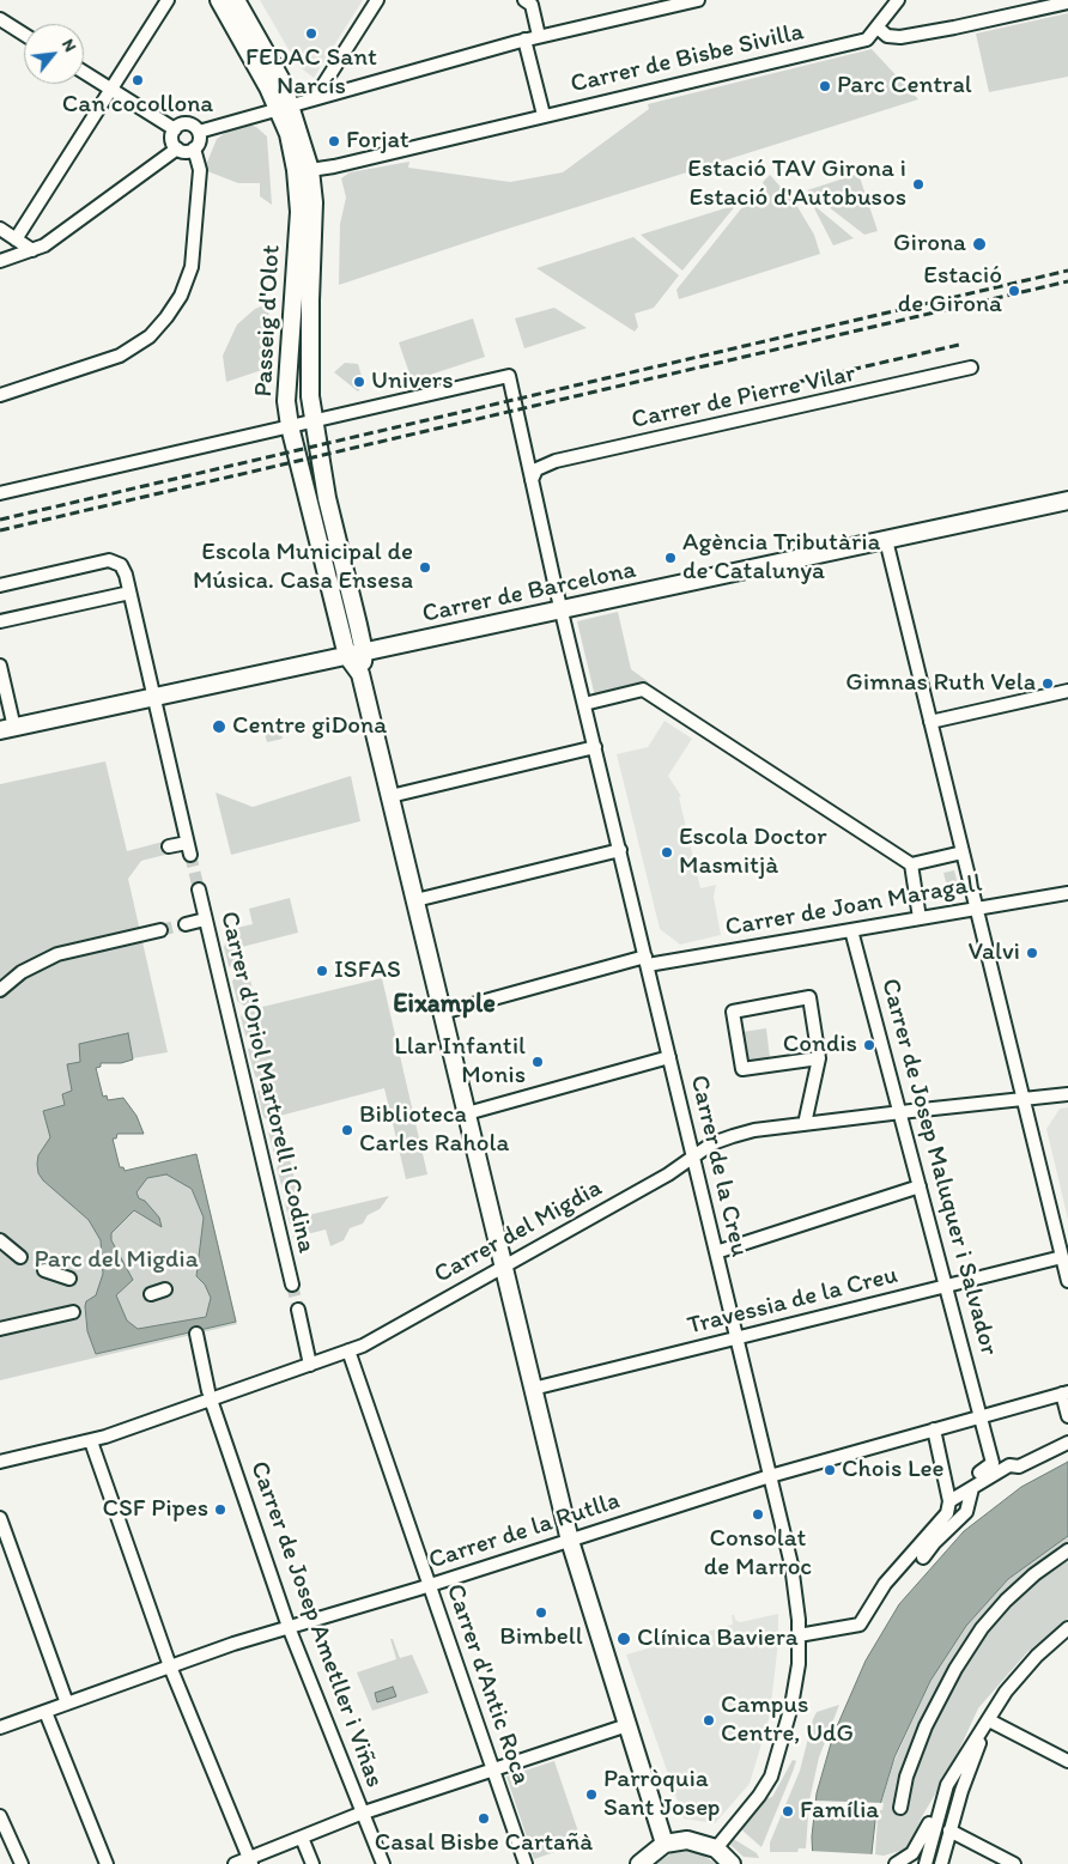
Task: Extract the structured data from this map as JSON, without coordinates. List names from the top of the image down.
{
  "streets": {
    "main road": ["Passeig d'Olot", "Carrer de Barcelona"],
    "street": [
      "Carrer de Bisbe Sivilla",
      "Carrer de Pierre Vilar",
      "Carrer de Joan Maragall",
      "Carrer d'Oriol Martorell i Codina",
      "Carrer de la Creu",
      "Carrer de Josep Maluquer i Salvador",
      "Carrer del Migdia",
      "Travessia de la Creu",
      "Carrer de la Rutlla",
      "Carrer de Josep Ametller i Viñas",
      "Carrer d'Antic Roca"
    ]
  },
  "crossings": [
    ["Carrer de Bisbe Sivilla", "Passeig d'Olot"],
    ["Passeig d'Olot", "Carrer de Barcelona"],
    ["Passeig d'Olot", "Carrer de la Creu"],
    ["Carrer de Pierre Vilar", "Carrer de la Creu"],
    ["Carrer de Barcelona", "Carrer de la Creu"],
    ["Carrer de Joan Maragall", "Carrer de la Creu"],
    ["Carrer de Joan Maragall", "Carrer de Josep Maluquer i Salvador"],
    ["Carrer de la Creu", "Carrer del Migdia"],
    ["Carrer de la Creu", "Travessia de la Creu"],
    ["Carrer de la Creu", "Carrer de la Rutlla"],
    ["Carrer de Josep Maluquer i Salvador", "Carrer del Migdia"],
    ["Carrer de Josep Maluquer i Salvador", "Travessia de la Creu"],
    ["Carrer de Josep Maluquer i Salvador", "Carrer de la Rutlla"],
    ["Carrer del Migdia", "Carrer de Josep Ametller i Viñas"],
    ["Carrer del Migdia", "Carrer d'Antic Roca"],
    ["Carrer de la Rutlla", "Carrer de Josep Ametller i Viñas"],
    ["Carrer de la Rutlla", "Carrer d'Antic Roca"]
  ],
  "districts": ["Eixample"],
  "parks": ["Parc del Migdia"],
  "places": [
    "FEDAC Sant Narcís",
    "Can cocollona",
    "Parc Central",
    "Forjat",
    "Estació TAV Girona i Estació d'Autobusos",
    "Girona",
    "Estació de Girona",
    "Univers",
    "Agència Tributària de Catalunya",
    "Escola Municipal de Música. Casa Ensesa",
    "Gimnas Ruth Vela",
    "Centre giDona",
    "Escola Doctor Masmitjà",
    "Valvi",
    "ISFAS",
    "Condis",
    "Llar Infantil Monis",
    "Biblioteca Carles Rahola",
    "Chois Lee",
    "CSF Pipes",
    "Consolat de Marroc",
    "Bimbell",
    "Clínica Baviera",
    "Campus Centre, UdG",
    "Parròquia Sant Josep",
    "Família",
    "Casal Bisbe Cartañà"
  ],
  "north": "top right"
}
